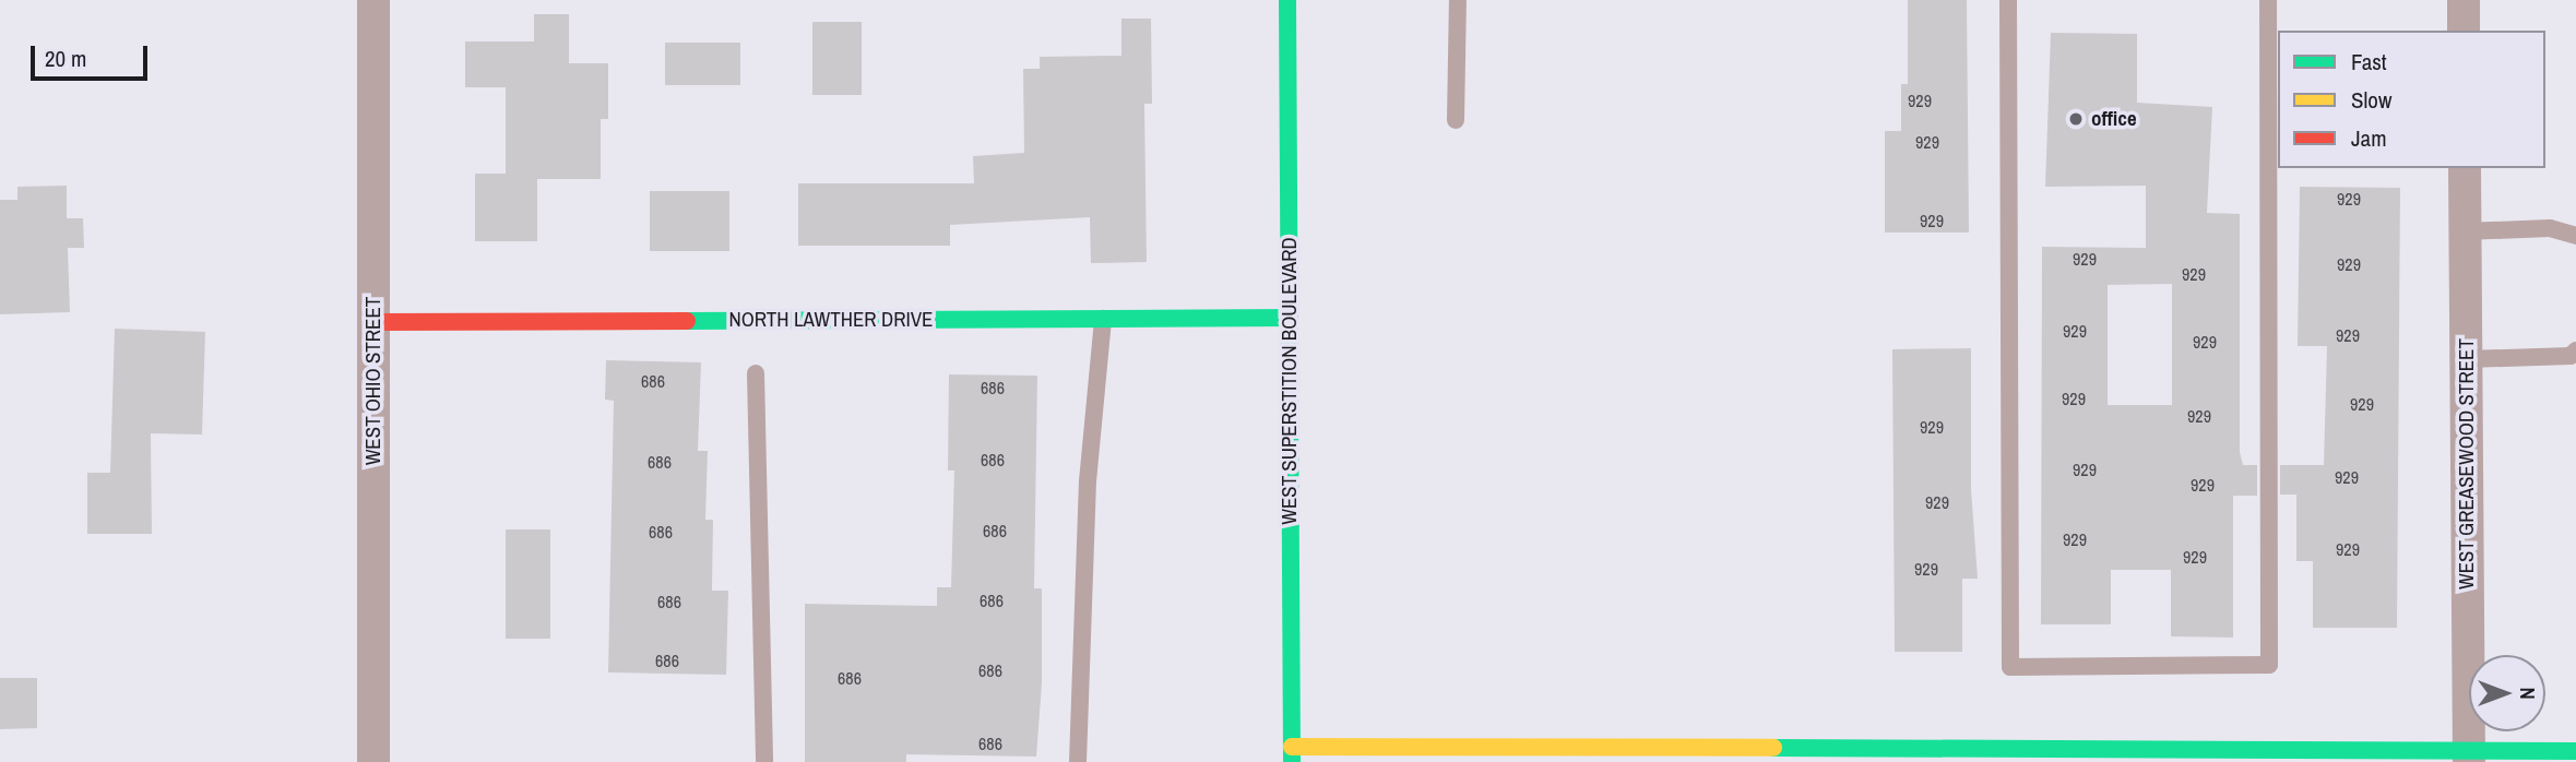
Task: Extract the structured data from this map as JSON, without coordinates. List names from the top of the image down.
{
  "streets": {
    "street": [
      "NORTH LAWTHER DRIVE",
      "WEST OHIO STREET",
      "WEST SUPERSTITION BOULEVARD",
      "WEST GREASEWOOD STREET"
    ]
  },
  "crossings": [
    ["NORTH LAWTHER DRIVE", "WEST OHIO STREET"],
    ["NORTH LAWTHER DRIVE", "WEST SUPERSTITION BOULEVARD"]
  ],
  "places": ["office"],
  "house_numbers": [
    "929",
    "929",
    "929",
    "929",
    "929",
    "929",
    "929",
    "929",
    "929",
    "929",
    "686",
    "686",
    "929",
    "929",
    "929",
    "929",
    "686",
    "686",
    "929",
    "929",
    "929",
    "929",
    "686",
    "686",
    "929",
    "929",
    "929",
    "929",
    "686",
    "686",
    "686",
    "686",
    "686",
    "686"
  ],
  "legend": ["Fast", "Slow", "Jam"],
  "scale_bar": "20 m",
  "north": "right"
}
